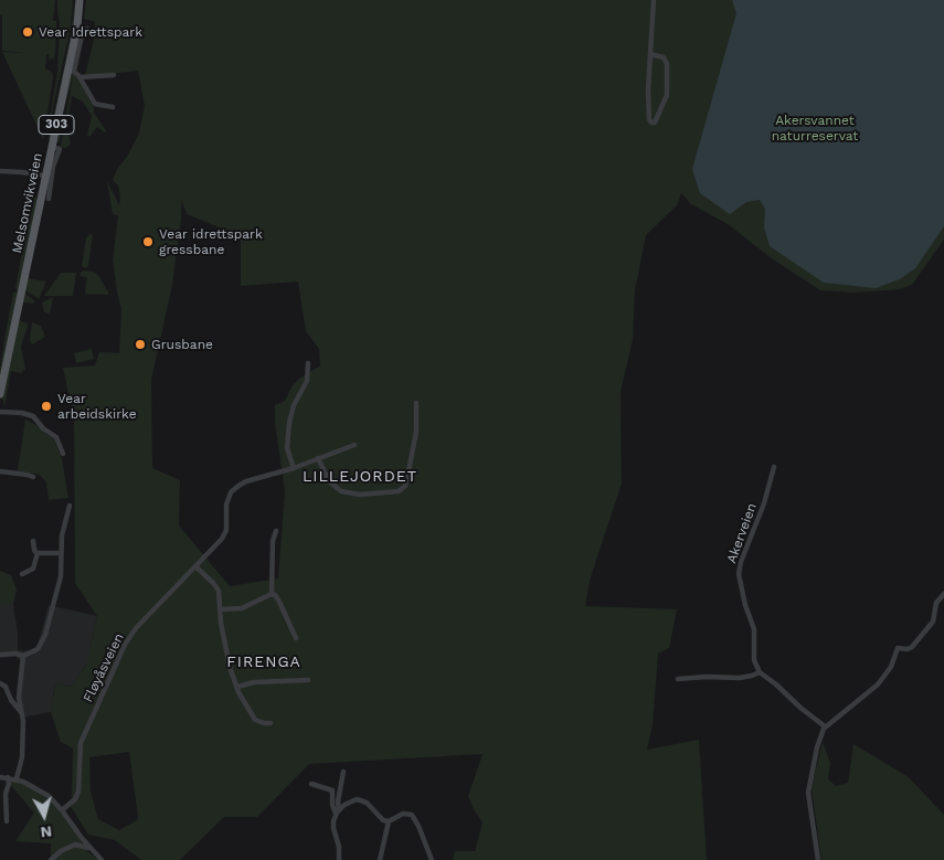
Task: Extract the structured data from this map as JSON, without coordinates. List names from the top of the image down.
{
  "streets": {
    "main road": ["303", "Melsomvikveien"],
    "street": ["Akerveien", "Fløyåsveien"]
  },
  "districts": ["LILLEJORDET", "FIRENGA"],
  "parks": ["Akersvannet naturreservat"],
  "places": [
    "Vear Idrettspark",
    "Vear idrettspark gressbane",
    "Grusbane",
    "Vear arbeidskirke"
  ],
  "north": "bottom"
}
